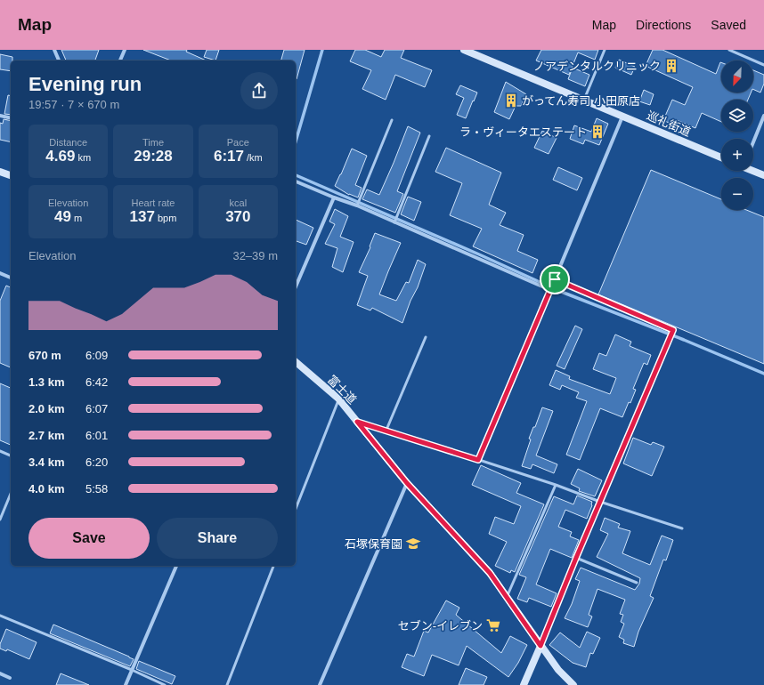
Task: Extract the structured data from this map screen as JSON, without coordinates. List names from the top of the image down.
{
  "streets": {
    "street": ["巡礼街道", "富士道"]
  },
  "places": {
    "building": ["ノアデンタルクリニック", "がってん寿司 小田原店", "ラ・ヴィータエステート"],
    "school or university": ["石塚保育園"],
    "supermarket": ["セブン-イレブン"]
  },
  "north": "bottom left",
  "page": {
    "header": "Map",
    "nav": ["Map", "Directions", "Saved"],
    "map_buttons": ["+", "−"],
    "heading": ["Evening run", "19:57 · 7 × 670 m"],
    "stats": [
      ["Distance", "4.69 km"],
      ["Time", "29:28"],
      ["Pace", "6:17 /km"],
      ["Elevation", "49 m"],
      ["Heart rate", "137 bpm"],
      ["kcal", "370"]
    ],
    "chart": ["Elevation", "32–39 m"],
    "list": [
      {
        "name": "670 m",
        "note": "6:09"
      },
      {
        "name": "1.3 km",
        "note": "6:42"
      },
      {
        "name": "2.0 km",
        "note": "6:07"
      },
      {
        "name": "2.7 km",
        "note": "6:01"
      },
      {
        "name": "3.4 km",
        "note": "6:20"
      },
      {
        "name": "4.0 km",
        "note": "5:58"
      }
    ],
    "buttons": ["Save", "Share"]
  }
}
